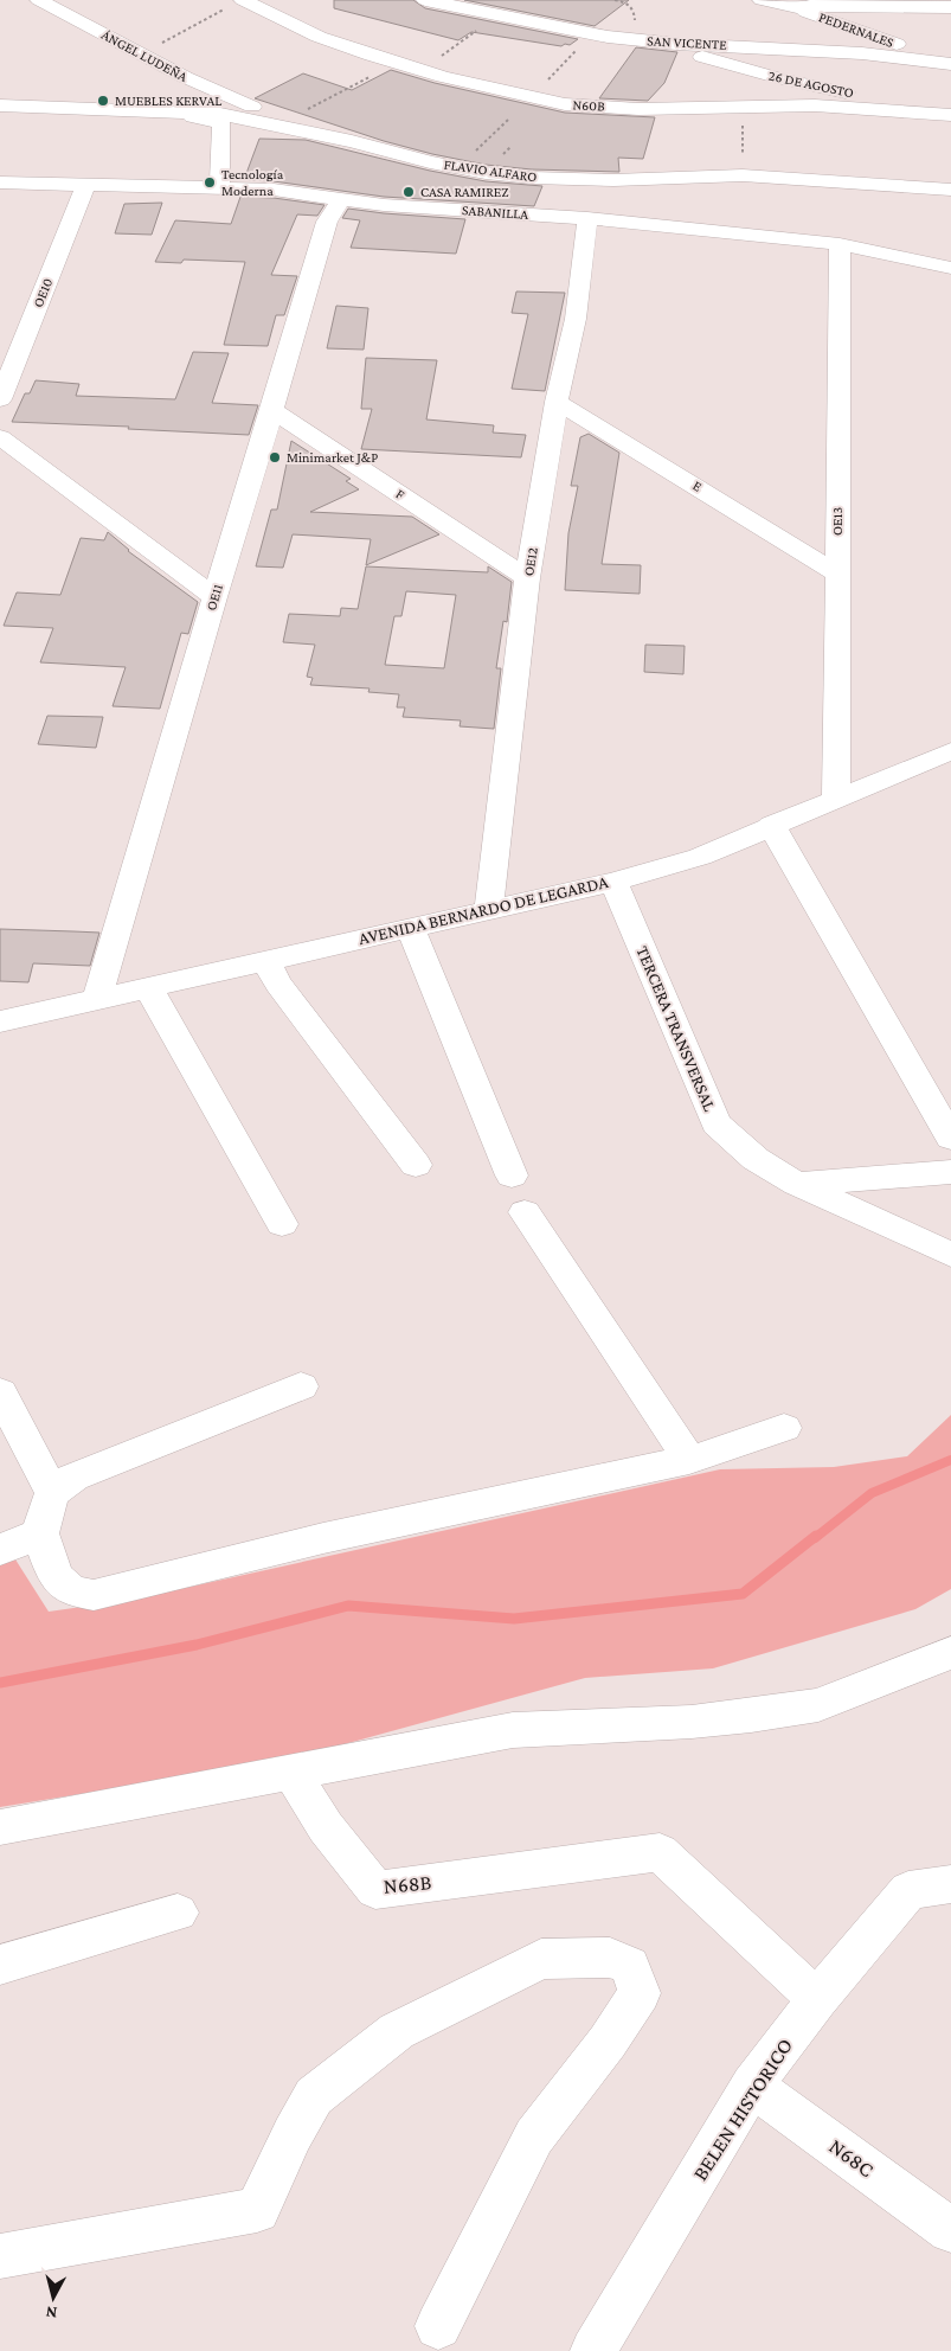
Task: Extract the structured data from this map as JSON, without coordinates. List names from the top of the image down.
{
  "streets": {
    "street": [
      "PEDERNALES",
      "SAN VICENTE",
      "ÁNGEL LUDEÑA",
      "26 DE AGOSTO",
      "N60B",
      "FLAVIO ALFARO",
      "SABANILLA",
      "OE10",
      "E",
      "F",
      "OE13",
      "OE12",
      "OE11",
      "AVENIDA BERNARDO DE LEGARDA",
      "TERCERA TRANSVERSAL",
      "N68B",
      "BELEN HISTORICO",
      "N68C"
    ]
  },
  "crossings": [
    ["PEDERNALES", "SAN VICENTE"],
    ["SAN VICENTE", "26 DE AGOSTO"],
    ["ÁNGEL LUDEÑA", "FLAVIO ALFARO"],
    ["SABANILLA", "OE10"],
    ["SABANILLA", "OE13"],
    ["SABANILLA", "OE12"],
    ["SABANILLA", "OE11"],
    ["E", "OE13"],
    ["E", "OE12"],
    ["F", "OE12"],
    ["F", "OE11"],
    ["OE13", "AVENIDA BERNARDO DE LEGARDA"],
    ["OE12", "AVENIDA BERNARDO DE LEGARDA"],
    ["OE11", "AVENIDA BERNARDO DE LEGARDA"],
    ["AVENIDA BERNARDO DE LEGARDA", "TERCERA TRANSVERSAL"],
    ["N68B", "BELEN HISTORICO"],
    ["BELEN HISTORICO", "N68C"]
  ],
  "places": [
    "MUEBLES KERVAL",
    "Tecnología Moderna",
    "CASA RAMIREZ",
    "Minimarket J&P"
  ],
  "north": "bottom"
}
